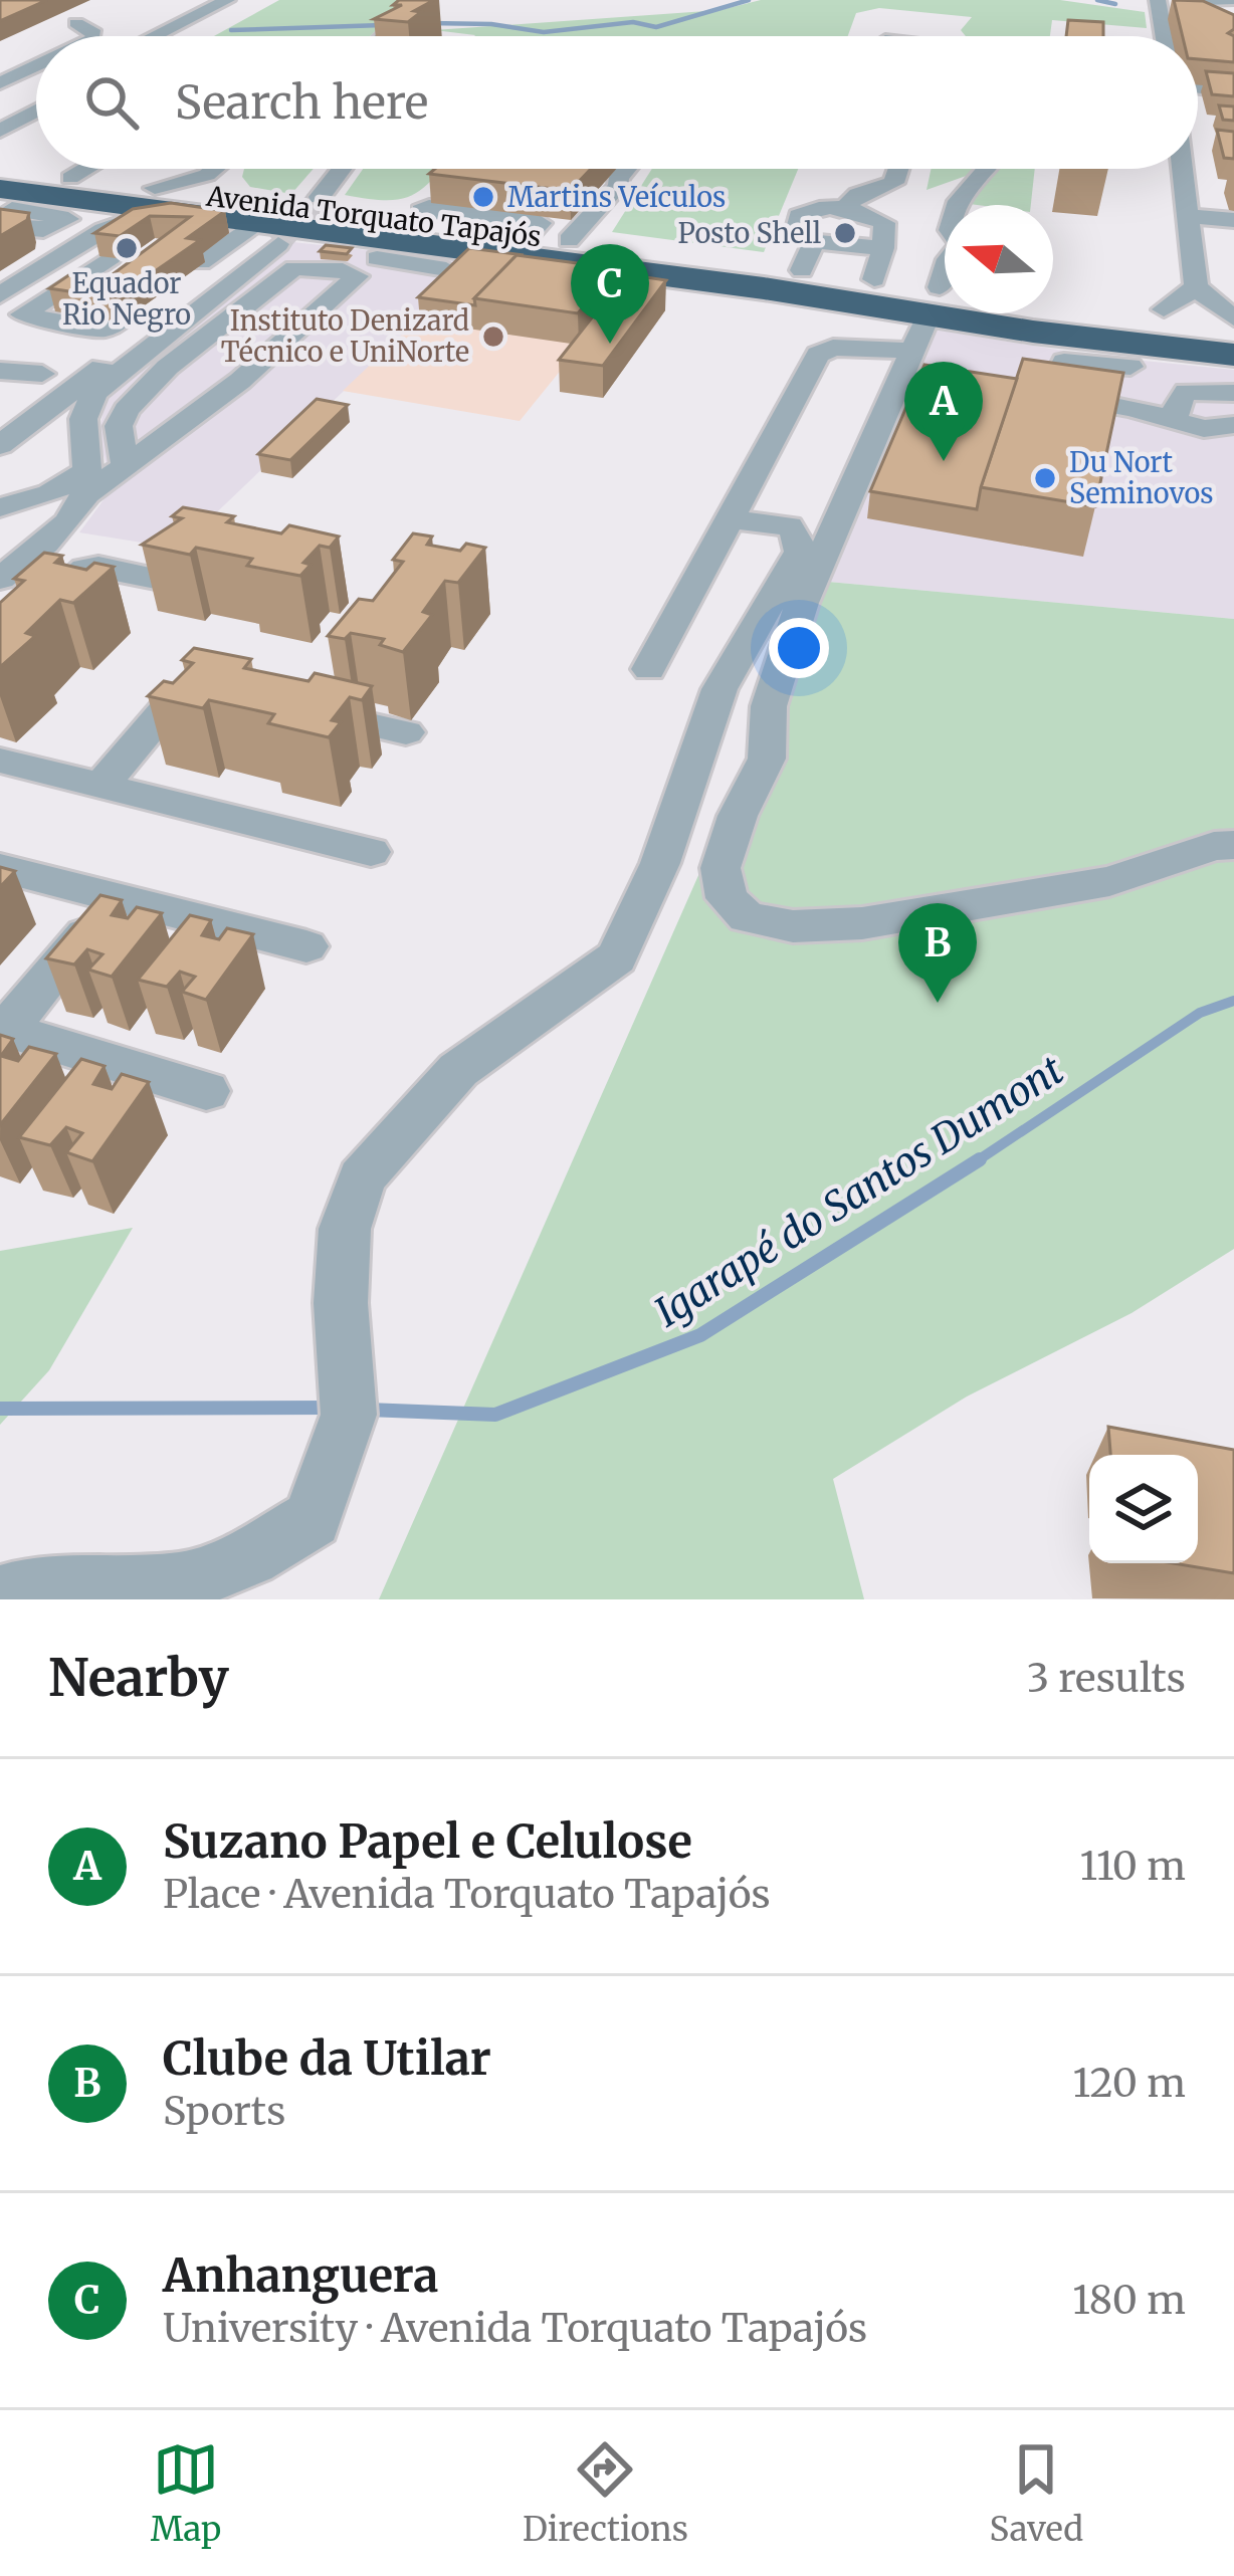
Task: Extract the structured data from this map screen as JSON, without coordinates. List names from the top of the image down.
{
  "streets": {
    "highway": ["Avenida Torquato Tapajós"]
  },
  "water": ["Igarapé do Santos Dumont"],
  "places": [
    "Martins Veículos",
    "Posto Shell",
    "Equador Rio Negro",
    "Instituto Denizard Técnico e UniNorte",
    "Du Nort Seminovos"
  ],
  "north": "left",
  "page": {
    "search": "Search here",
    "pins": ["C", "A", "B"],
    "heading": ["Nearby", "3 results"],
    "list": [
      {
        "mark": "A",
        "name": "Suzano Papel e Celulose",
        "note": "Place · Avenida Torquato Tapajós",
        "value": "110 m"
      },
      {
        "mark": "B",
        "name": "Clube da Utilar",
        "note": "Sports",
        "value": "120 m"
      },
      {
        "mark": "C",
        "name": "Anhanguera",
        "note": "University · Avenida Torquato Tapajós",
        "value": "180 m"
      }
    ],
    "nav": ["Map", "Directions", "Saved"]
  }
}
